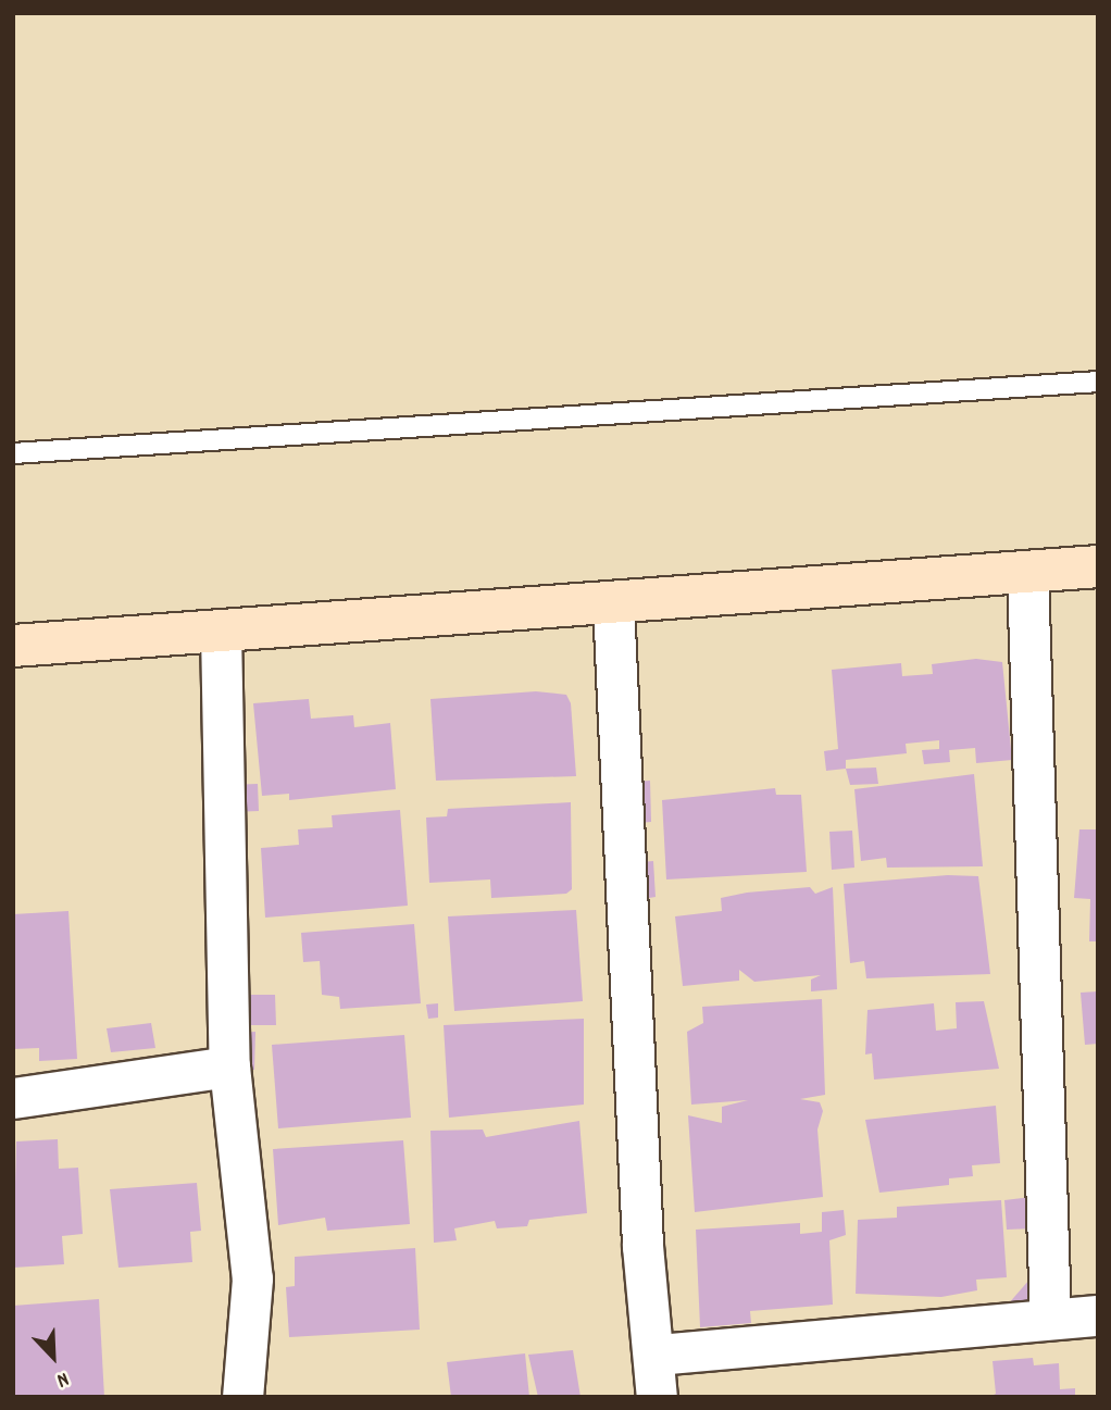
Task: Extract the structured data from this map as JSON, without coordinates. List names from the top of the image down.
{
  "north": "bottom right"
}
